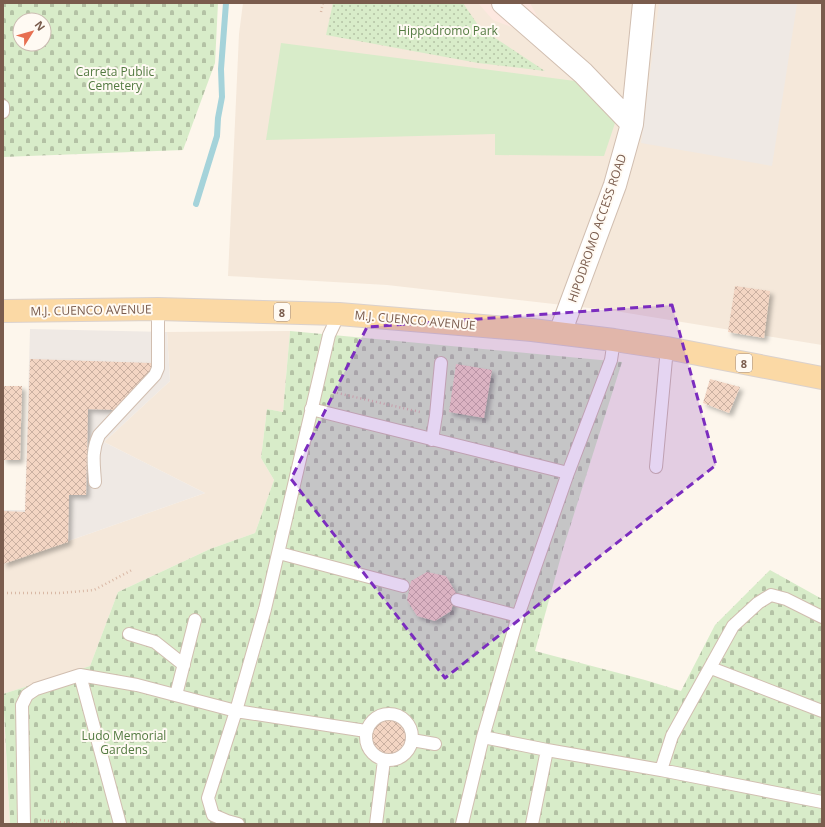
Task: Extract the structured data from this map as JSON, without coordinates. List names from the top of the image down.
{
  "streets": {
    "main road": ["M.J. CUENCO AVENUE", "8"],
    "street": ["HIPODROMO ACCESS ROAD"]
  },
  "crossings": [
    ["HIPODROMO ACCESS ROAD", "M.J. CUENCO AVENUE"]
  ],
  "parks": ["Hippodromo Park", "Carreta Public Cemetery", "Ludo Memorial Gardens"],
  "north": "top right"
}
